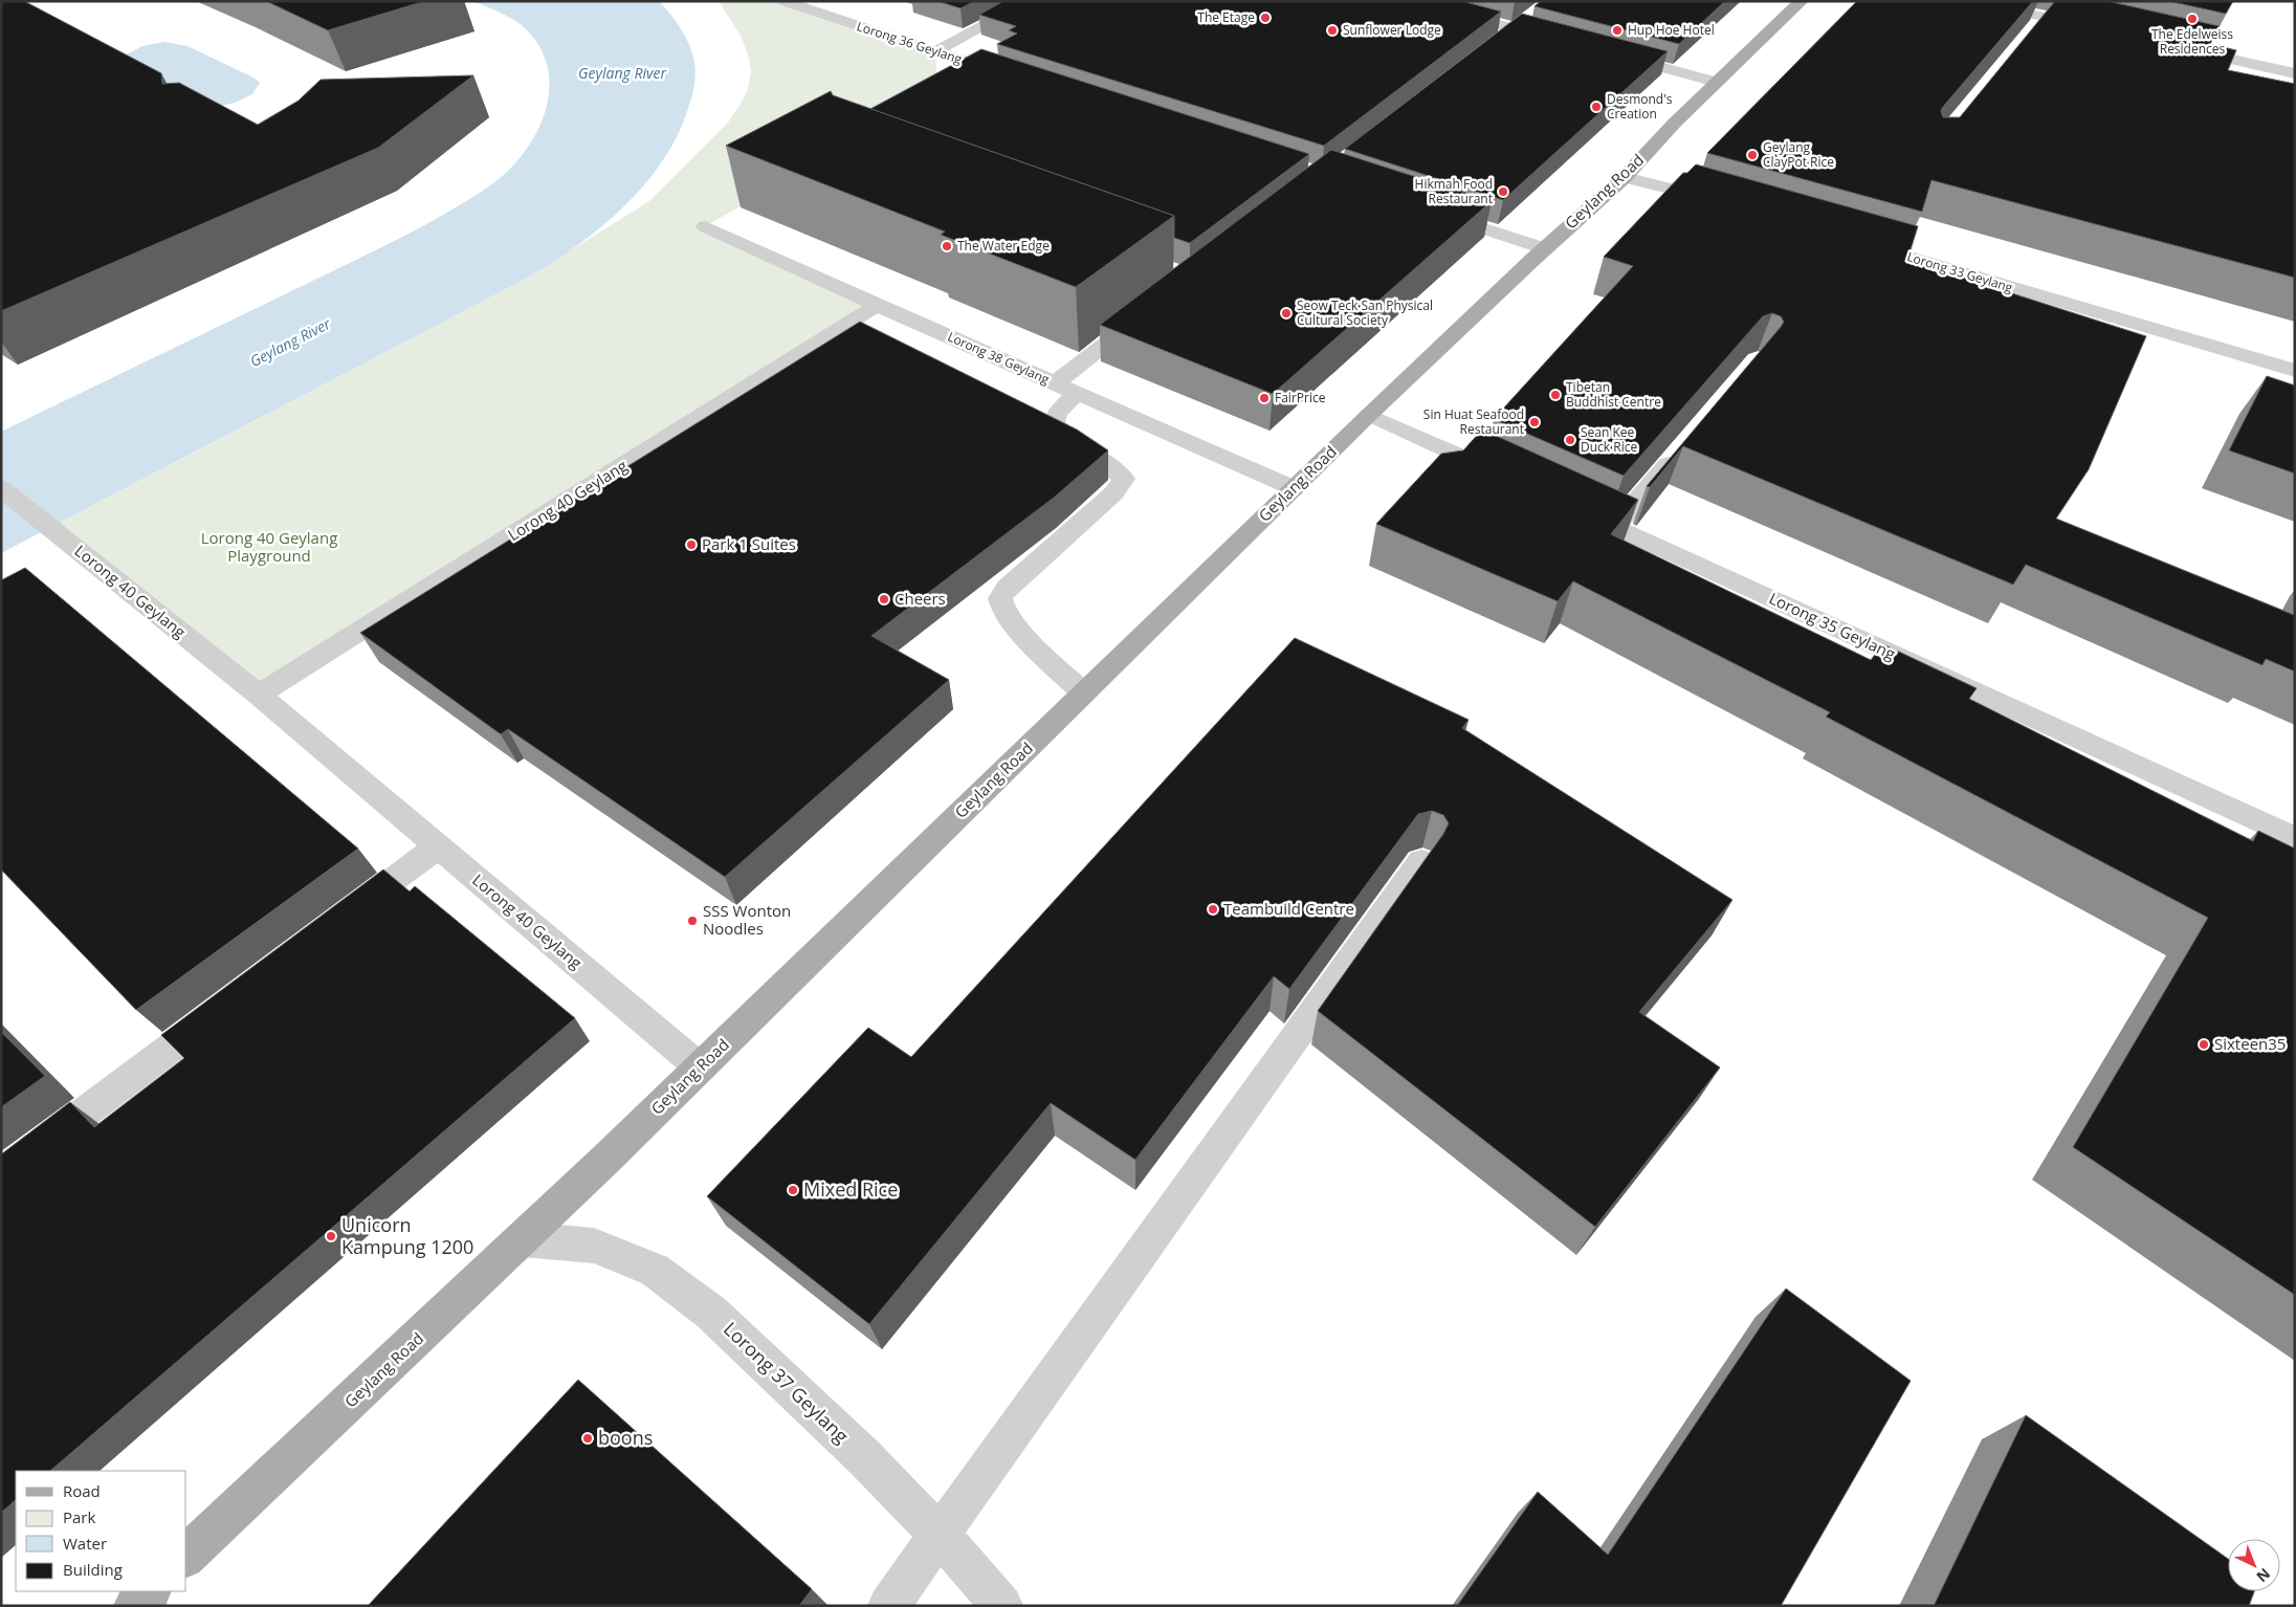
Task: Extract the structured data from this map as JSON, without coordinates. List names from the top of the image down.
{
  "streets": {
    "main road": ["Geylang Road"],
    "street": [
      "Lorong 36 Geylang",
      "Lorong 33 Geylang",
      "Lorong 38 Geylang",
      "Lorong 40 Geylang",
      "Lorong 35 Geylang",
      "Lorong 37 Geylang"
    ]
  },
  "crossings": [
    ["Geylang Road", "Lorong 38 Geylang"],
    ["Geylang Road", "Lorong 40 Geylang"],
    ["Geylang Road", "Lorong 37 Geylang"],
    ["Lorong 38 Geylang", "Lorong 40 Geylang"]
  ],
  "water": ["Geylang River"],
  "parks": ["Lorong 40 Geylang Playground"],
  "places": [
    "The Etage",
    "The Edelweiss Residences",
    "Sunflower Lodge",
    "Hup Hoe Hotel",
    "Desmond's Creation",
    "Geylang ClayPot Rice",
    "Hikmah Food Restaurant",
    "The Water Edge",
    "Seow Teck San Physical Cultural Society",
    "Tibetan Buddhist Centre",
    "FairPrice",
    "Sin Huat Seafood Restaurant",
    "Sean Kee Duck Rice",
    "Park 1 Suites",
    "Cheers",
    "Teambuild Centre",
    "SSS Wonton Noodles",
    "Sixteen35",
    "Mixed Rice",
    "Unicorn Kampung 1200",
    "boons"
  ],
  "legend": [
    "Road",
    "Park",
    "Water",
    "Building"
  ],
  "north": "bottom right"
}
